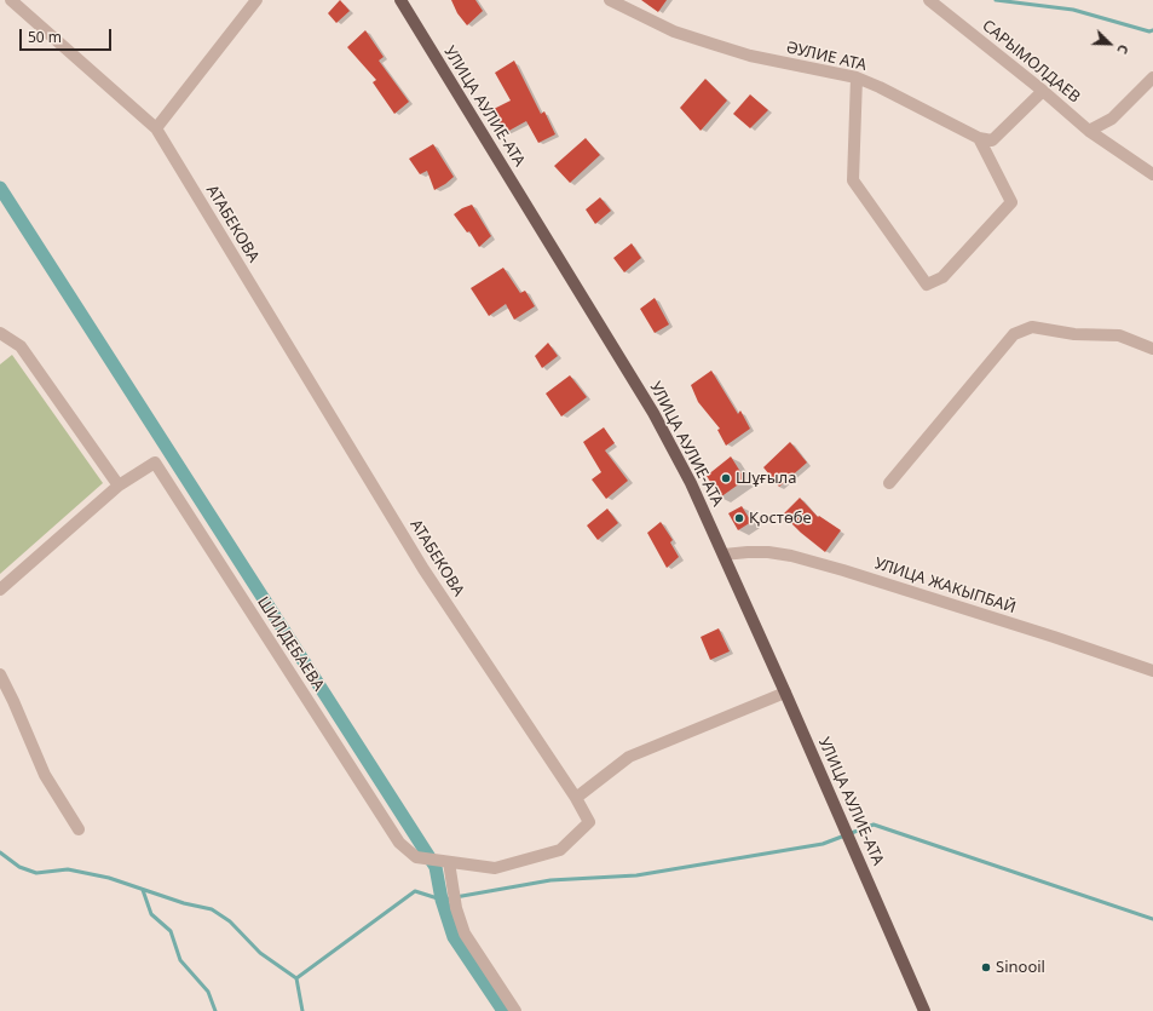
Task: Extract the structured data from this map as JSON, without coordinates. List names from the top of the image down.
{
  "streets": {
    "main road": ["УЛИЦА АУЛИЕ-АТА"],
    "street": [
      "ӘУЛИЕ АТА",
      "САРЫМОЛДАЕВ",
      "АТАБЕКОВА",
      "УЛИЦА ЖАКЫПБАЙ",
      "ШИЛДЕБАЕВА"
    ]
  },
  "crossings": [
    ["УЛИЦА АУЛИЕ-АТА", "УЛИЦА ЖАКЫПБАЙ"],
    ["АТАБЕКОВА", "ШИЛДЕБАЕВА"]
  ],
  "places": ["Шұғыла", "Қостөбе", "Sinooil"],
  "scale_bar": "50 m",
  "north": "bottom right"
}
